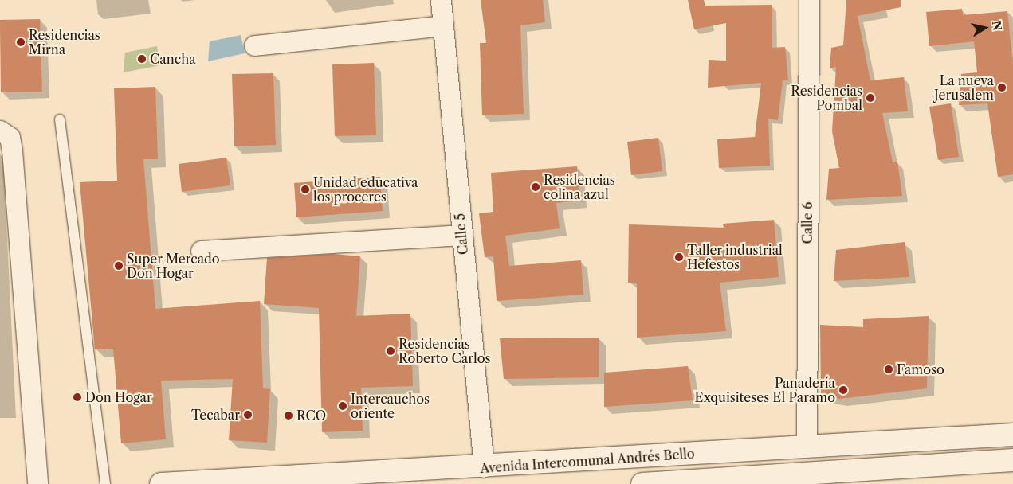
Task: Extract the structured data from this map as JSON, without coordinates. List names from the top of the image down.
{
  "streets": {
    "main road": ["Avenida Intercomunal Andrés Bello"],
    "street": ["Calle 6", "Calle 5"]
  },
  "crossings": [
    ["Calle 6", "Avenida Intercomunal Andrés Bello"],
    ["Calle 5", "Avenida Intercomunal Andrés Bello"]
  ],
  "places": [
    "Residencias Mirna",
    "Cancha",
    "La nueva Jerusalem",
    "Residencias Pombal",
    "Residencias colina azul",
    "Unidad educativa los proceres",
    "Taller industrial Hefestos",
    "Super Mercado Don Hogar",
    "Residencias Roberto Carlos",
    "Famoso",
    "Panadería Exquisiteses El Paramo",
    "Don Hogar",
    "Intercauchos oriente",
    "Tecabar",
    "RCO"
  ],
  "north": "right"
}
